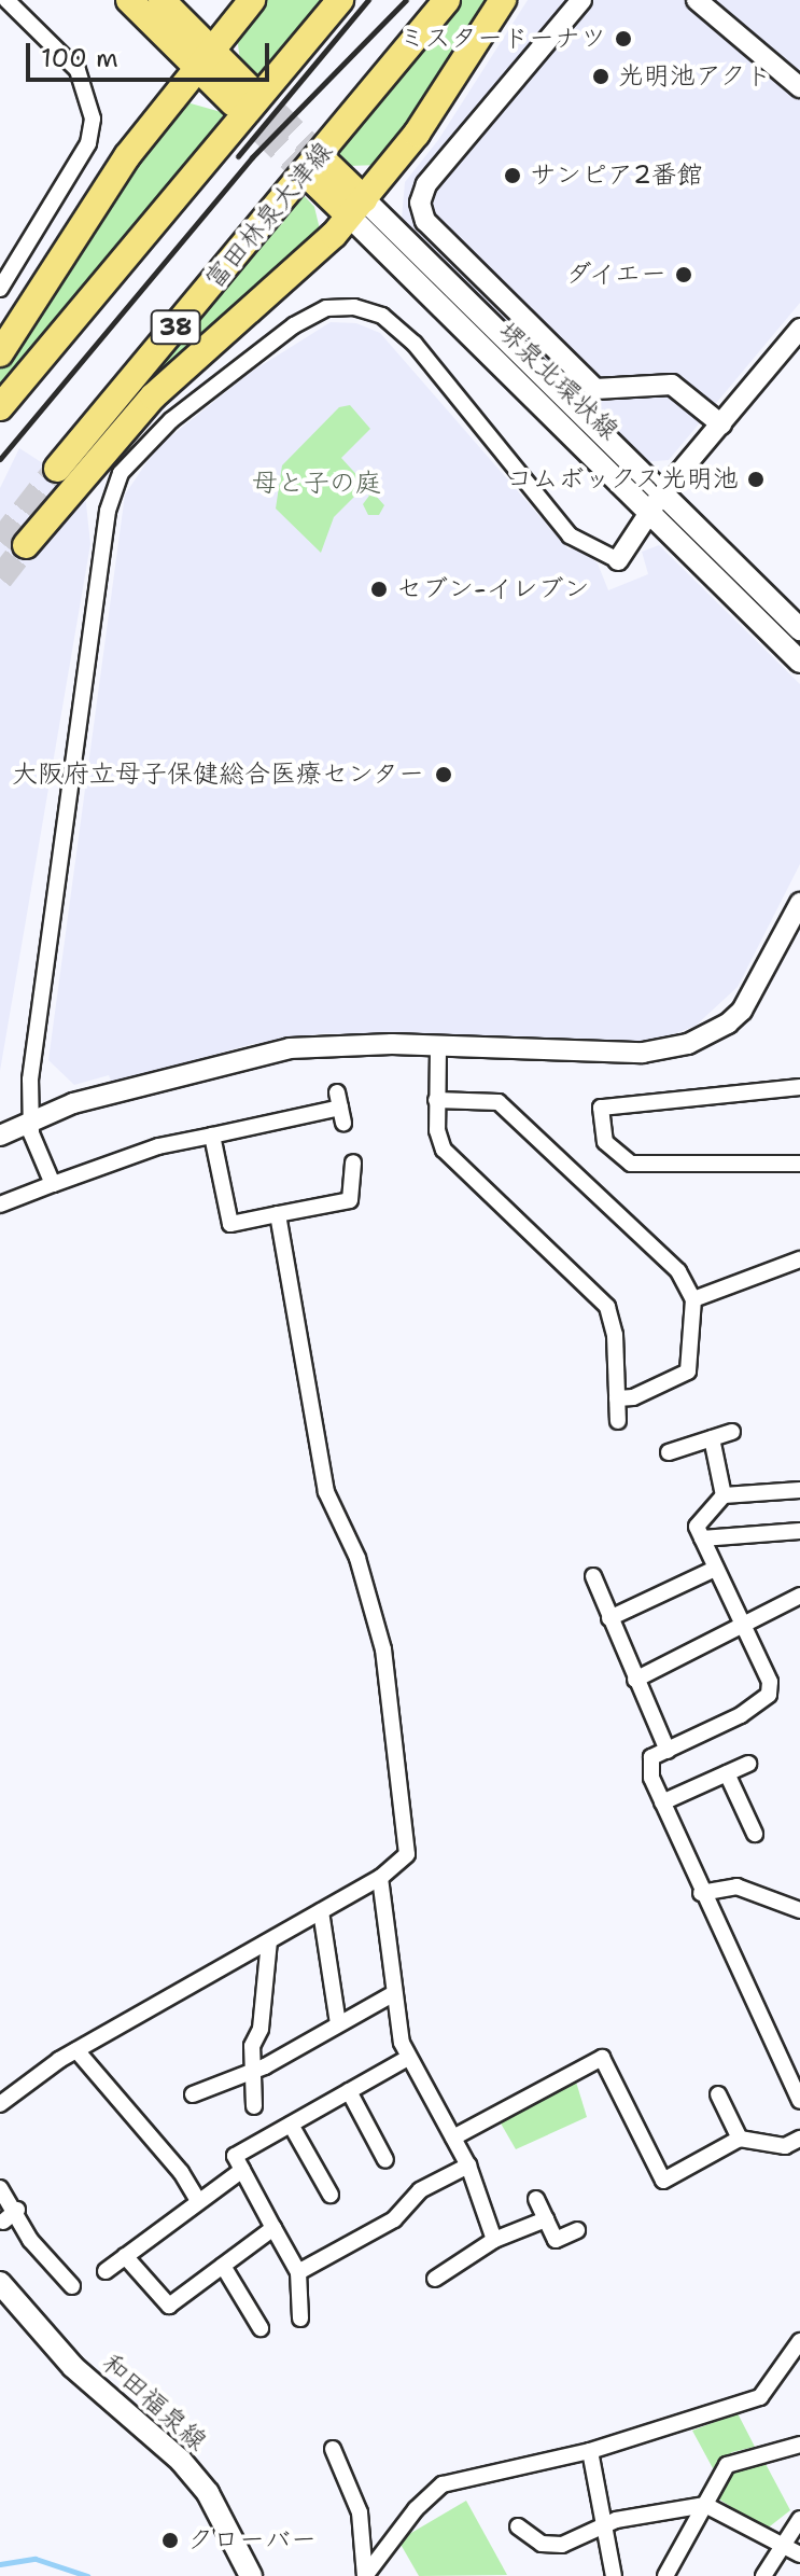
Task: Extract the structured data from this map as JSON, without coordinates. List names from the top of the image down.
{
  "streets": {
    "main road": [
      "富田林泉大津線",
      "38",
      "堺泉北環状線",
      "和田福泉線"
    ]
  },
  "crossings": [
    ["富田林泉大津線", "堺泉北環状線"]
  ],
  "parks": ["母と子の庭"],
  "places": [
    "ミスタードーナツ",
    "光明池アクト",
    "サンピア2番館",
    "ダイエー",
    "コムボックス光明池",
    "セブン-イレブン",
    "大阪府立母子保健総合医療センター",
    "クローバー"
  ],
  "scale_bar": "100 m"
}
